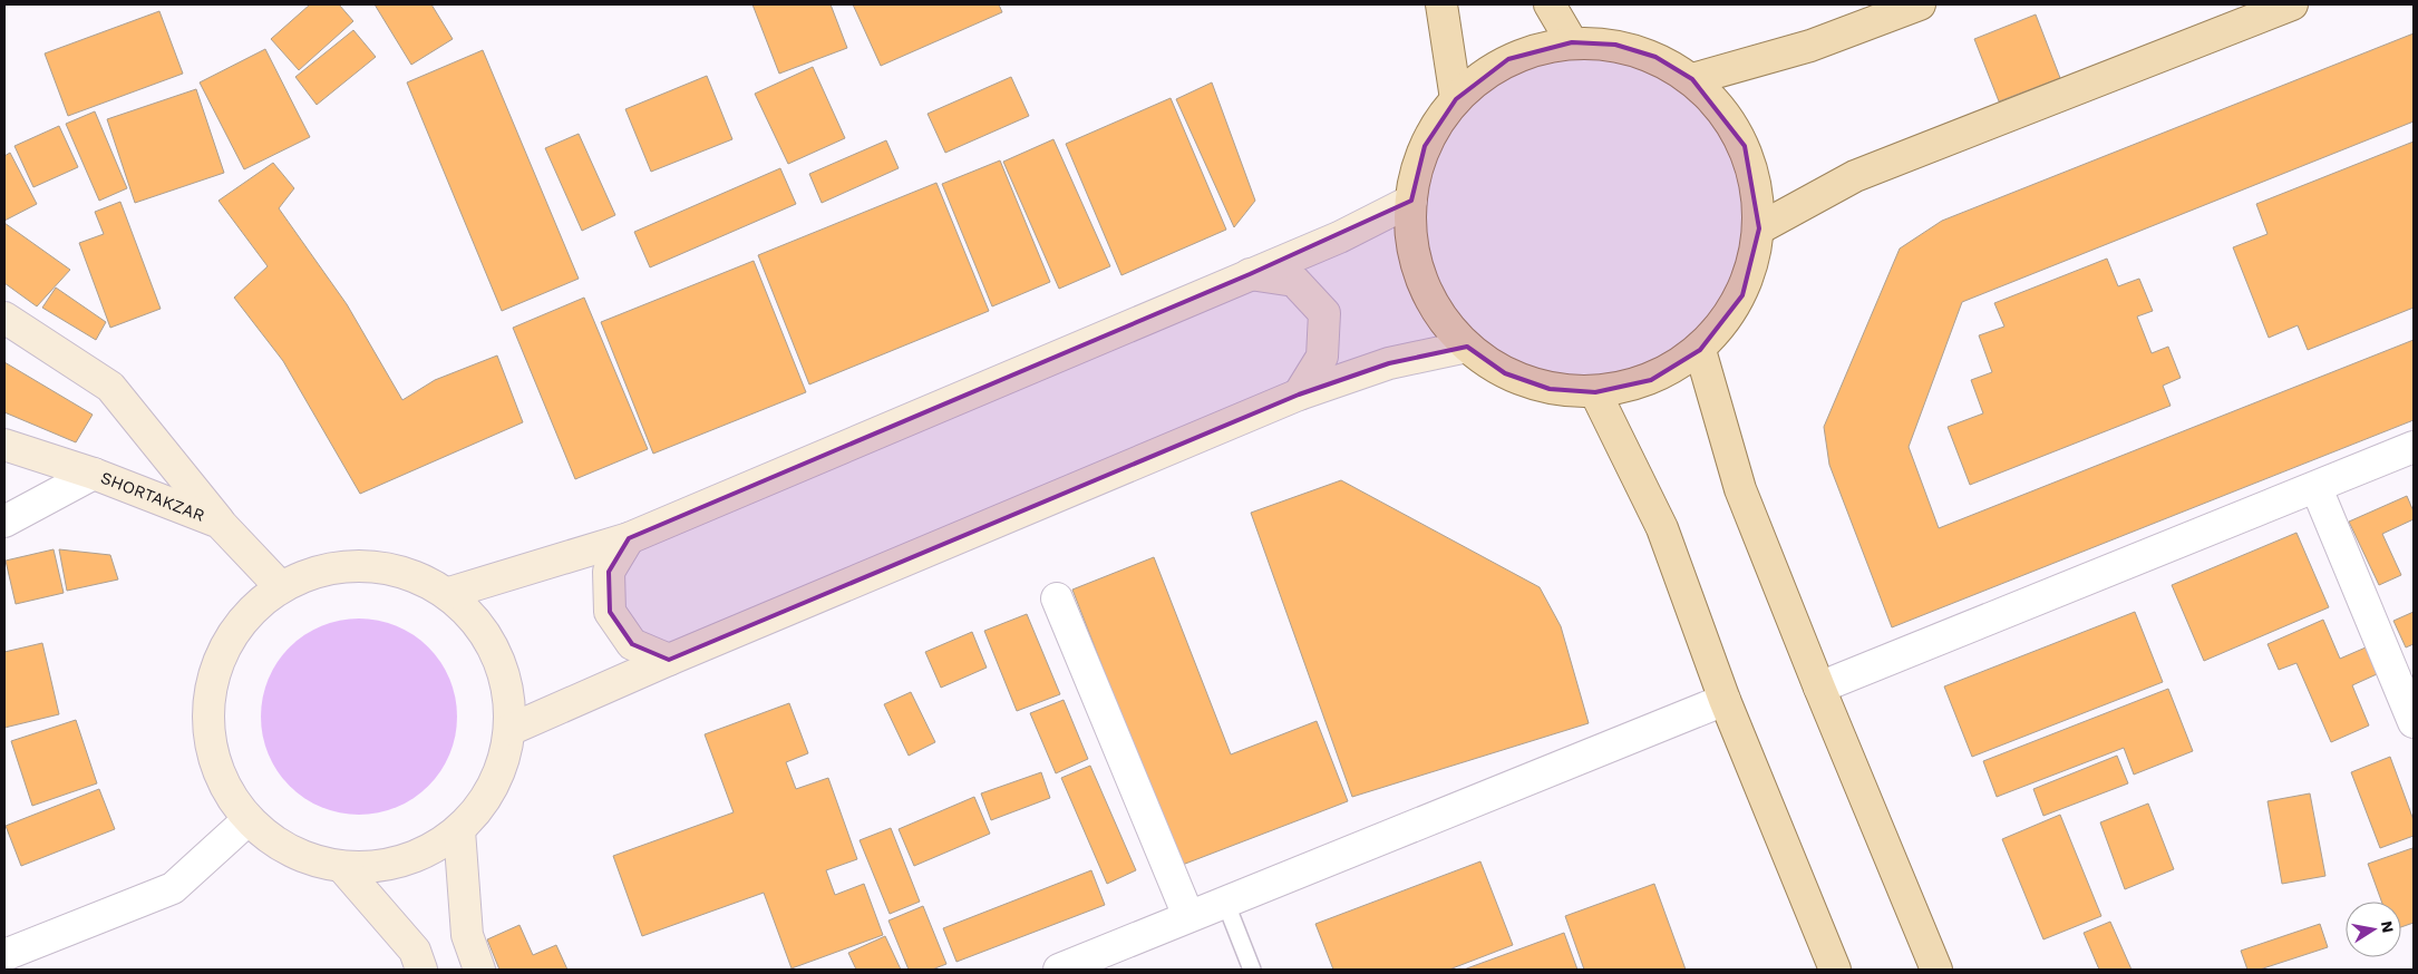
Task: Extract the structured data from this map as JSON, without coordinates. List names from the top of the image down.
{
  "streets": {
    "street": ["SHORTAKZAR"]
  },
  "north": "right"
}
